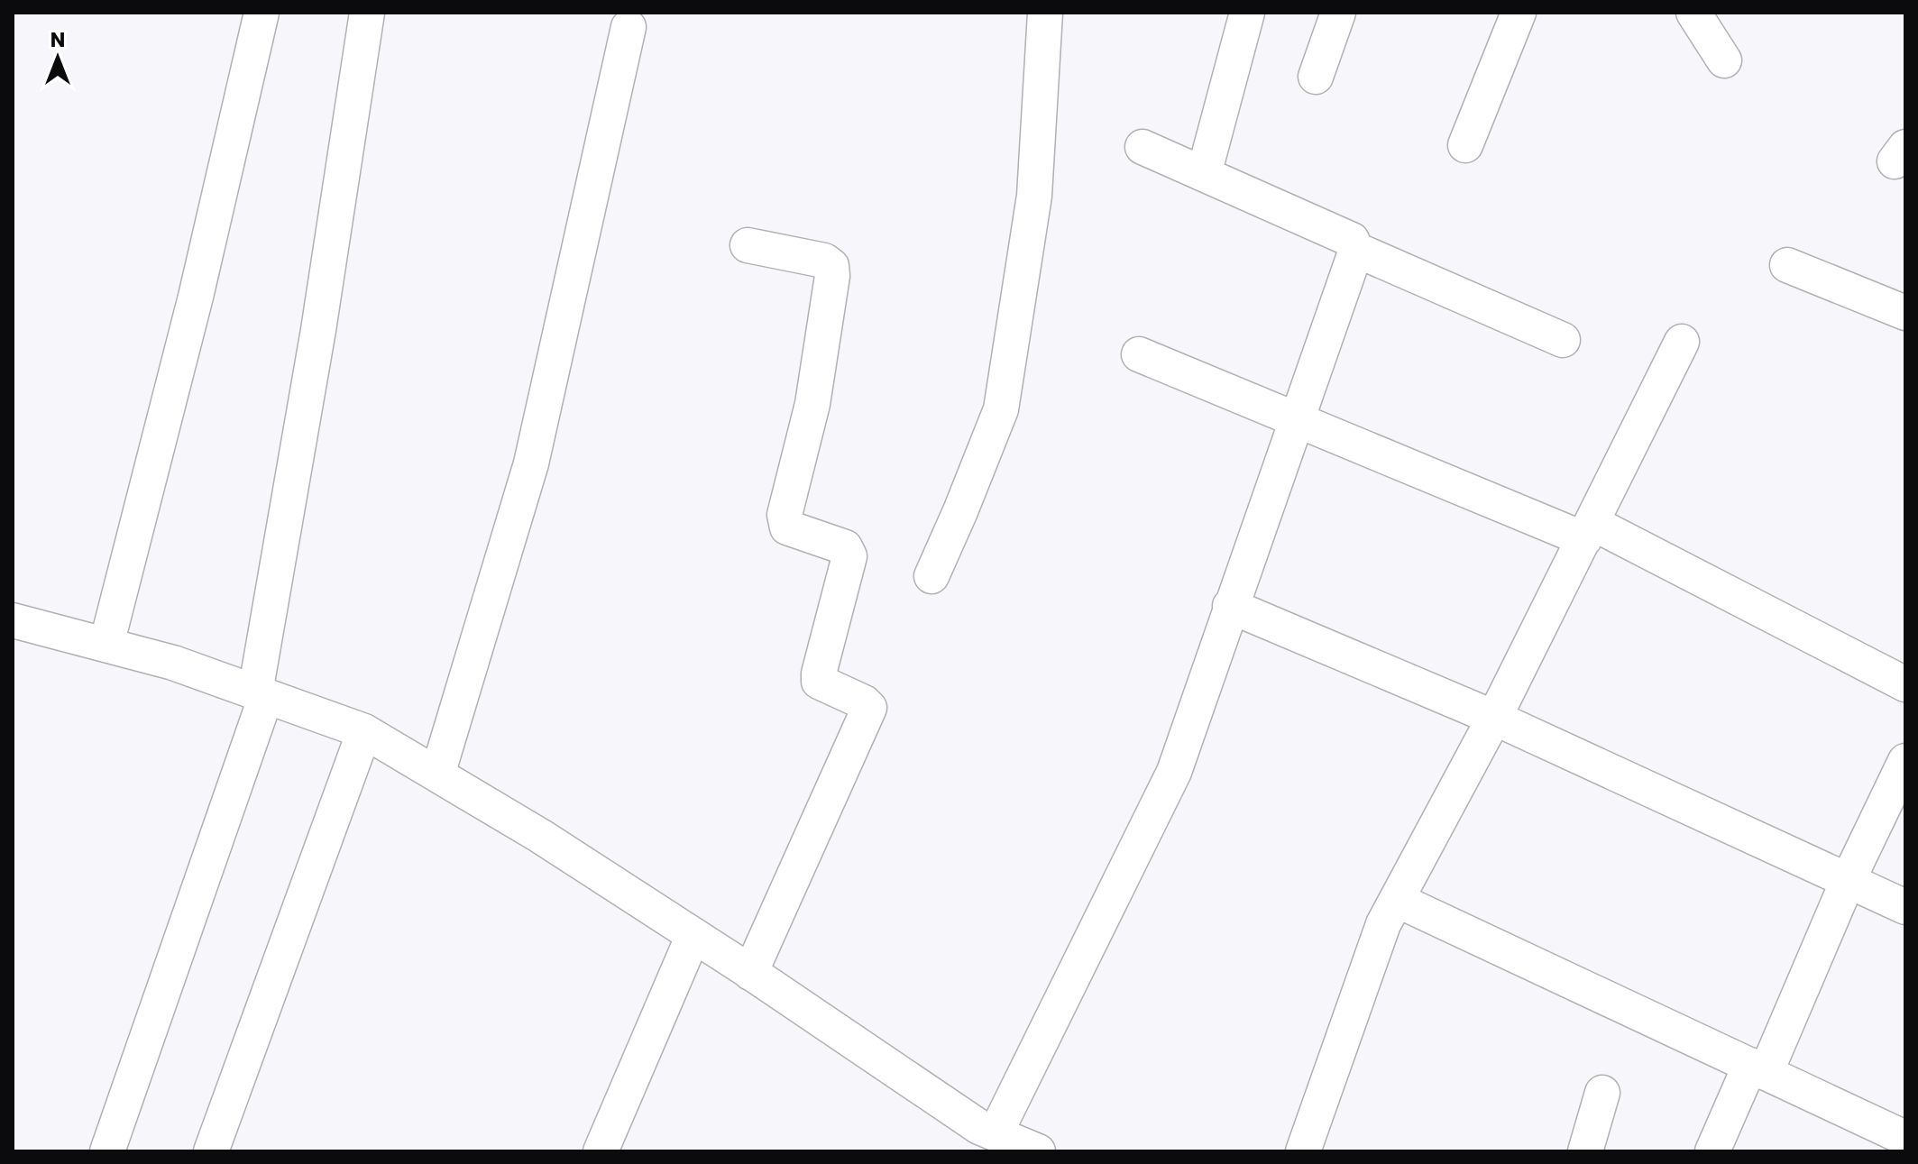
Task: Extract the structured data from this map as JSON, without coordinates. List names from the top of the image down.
{
  "north": "top"
}
